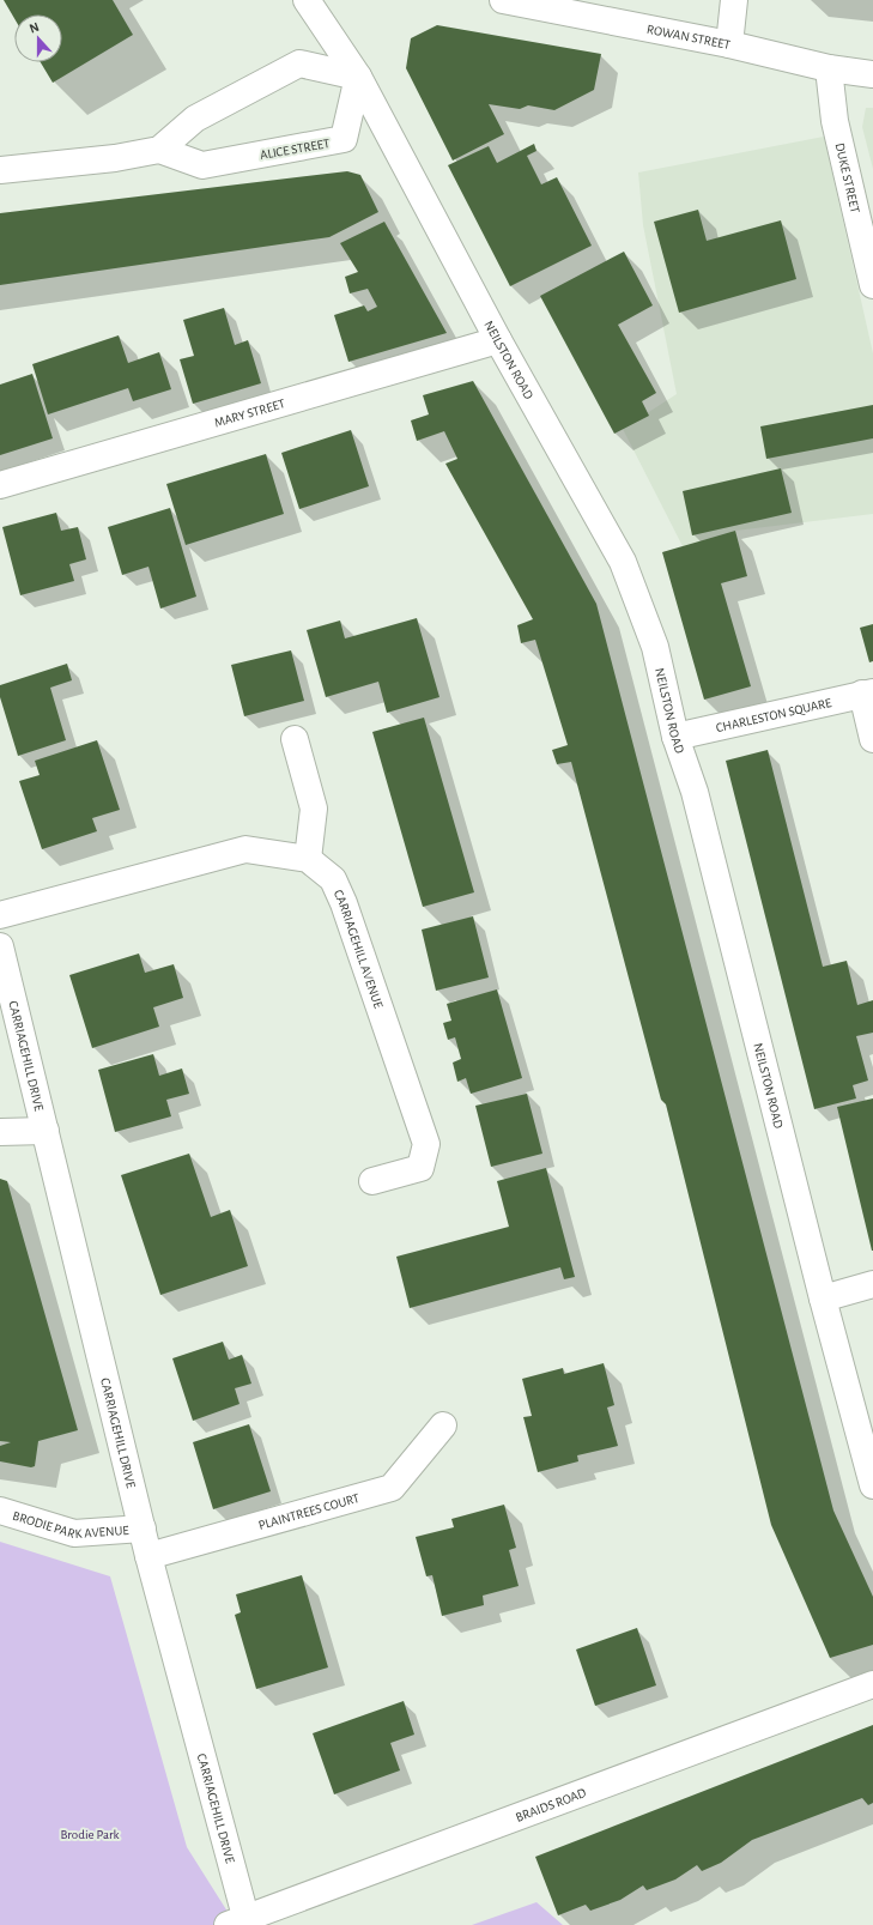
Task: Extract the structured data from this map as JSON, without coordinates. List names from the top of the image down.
{
  "streets": {
    "street": [
      "ROWAN STREET",
      "ALICE STREET",
      "DUKE STREET",
      "NEILSTON ROAD",
      "MARY STREET",
      "CHARLESTON SQUARE",
      "CARRIAGEHILL AVENUE",
      "CARRIAGEHILL DRIVE",
      "PLAINTREES COURT",
      "BRODIE PARK AVENUE",
      "BRAIDS ROAD"
    ]
  },
  "crossings": [
    ["ROWAN STREET", "DUKE STREET"],
    ["ALICE STREET", "NEILSTON ROAD"],
    ["NEILSTON ROAD", "MARY STREET"],
    ["NEILSTON ROAD", "CHARLESTON SQUARE"],
    ["CARRIAGEHILL DRIVE", "PLAINTREES COURT"],
    ["CARRIAGEHILL DRIVE", "BRODIE PARK AVENUE"],
    ["CARRIAGEHILL DRIVE", "BRAIDS ROAD"]
  ],
  "parks": ["Brodie Park"],
  "north": "top"
}
